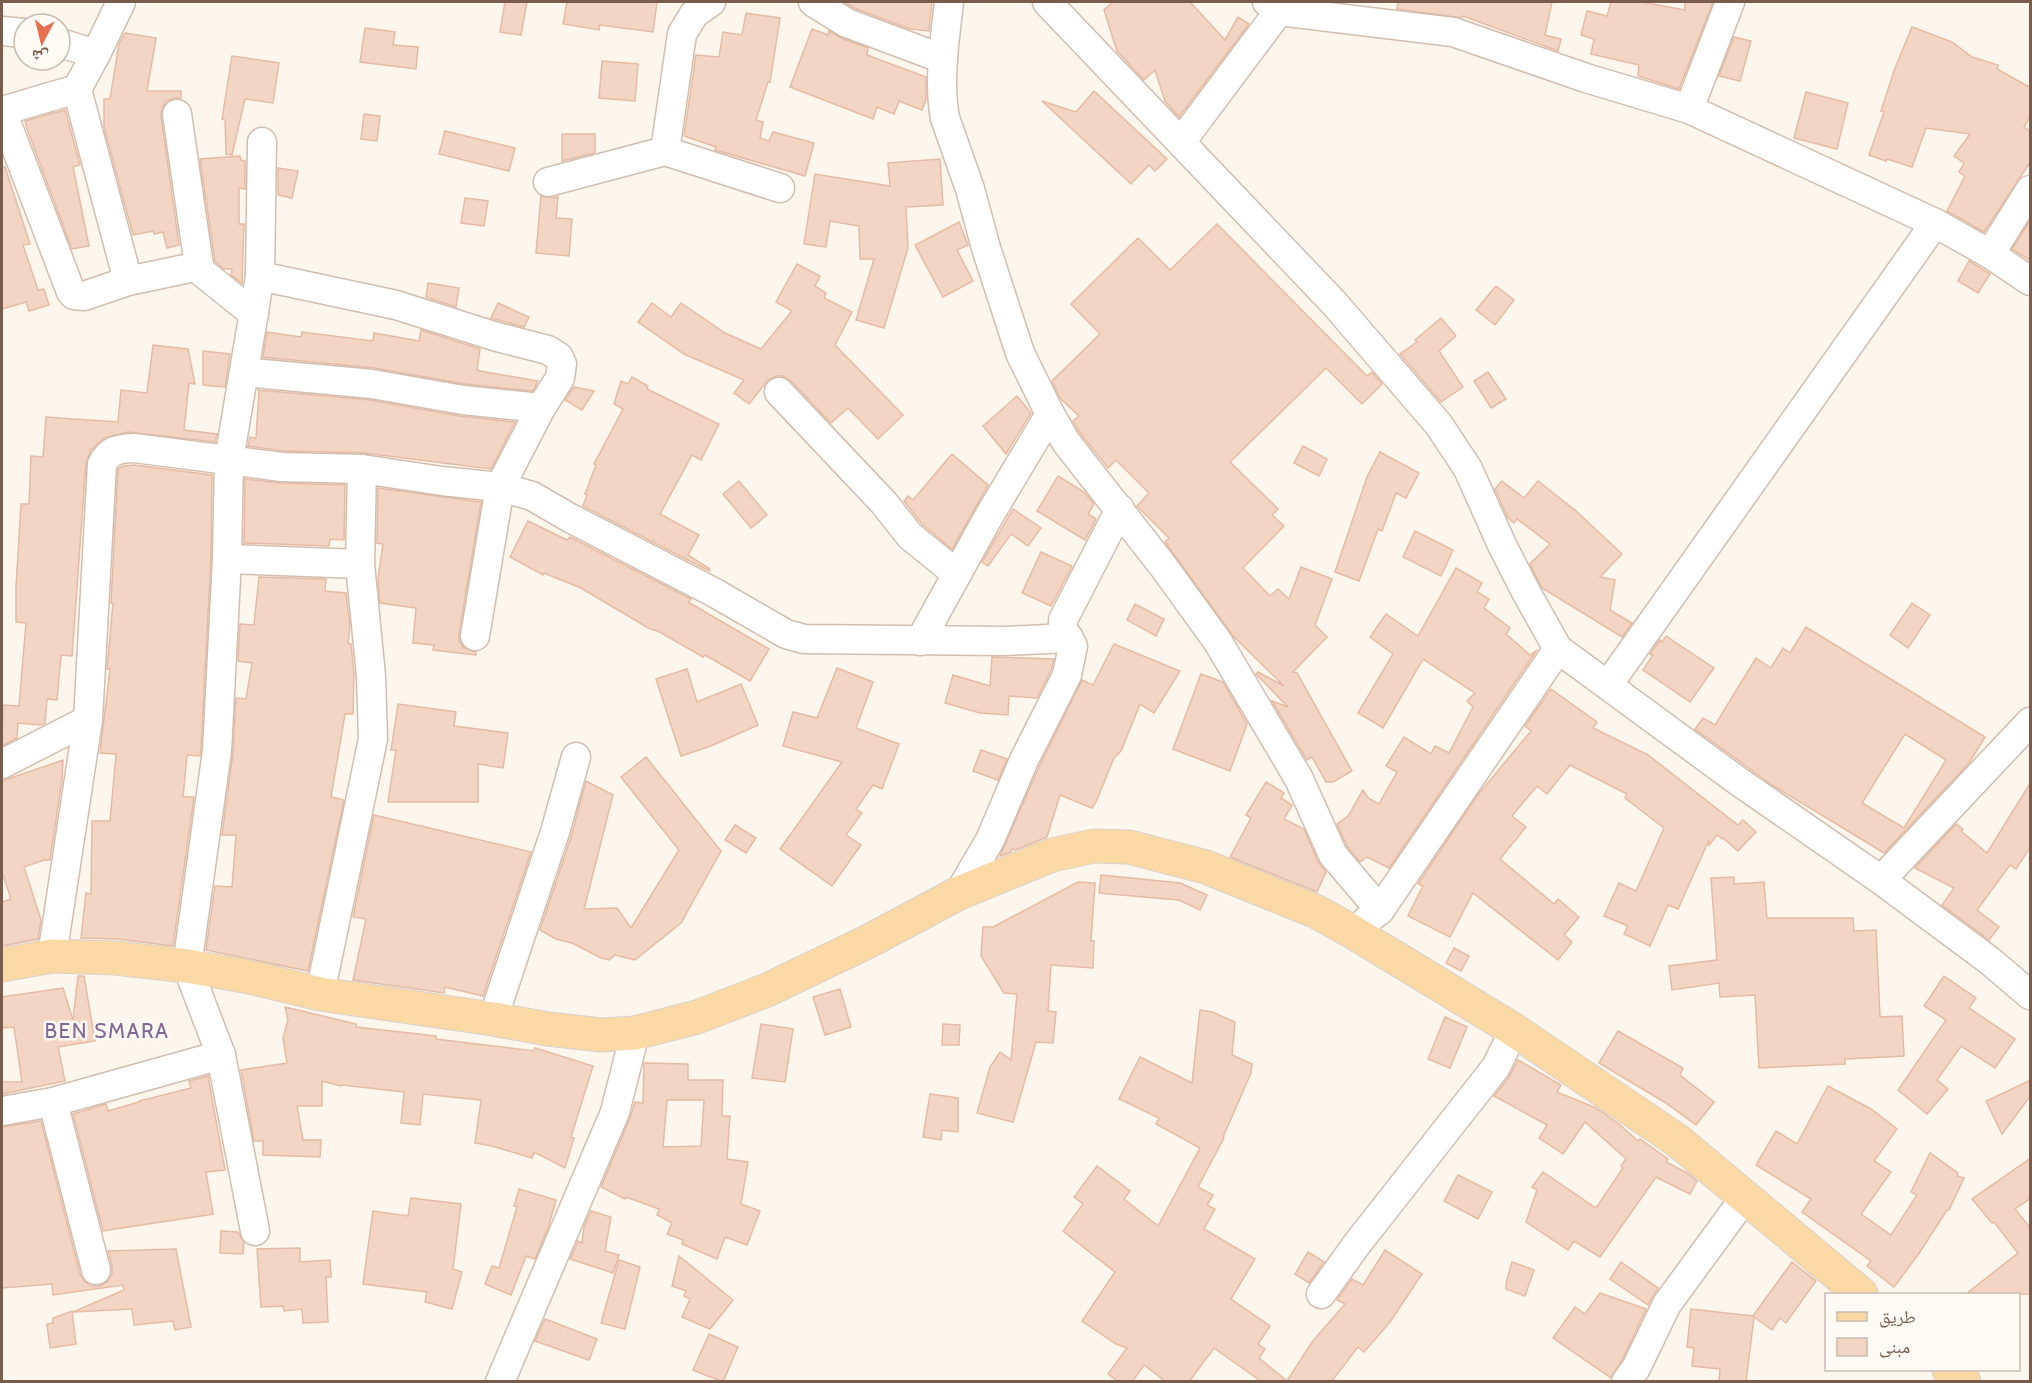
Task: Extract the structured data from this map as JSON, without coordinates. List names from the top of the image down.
{
  "districts": ["BEN SMARA"],
  "legend": ["طريق", "مبنى"],
  "north": "bottom"
}
